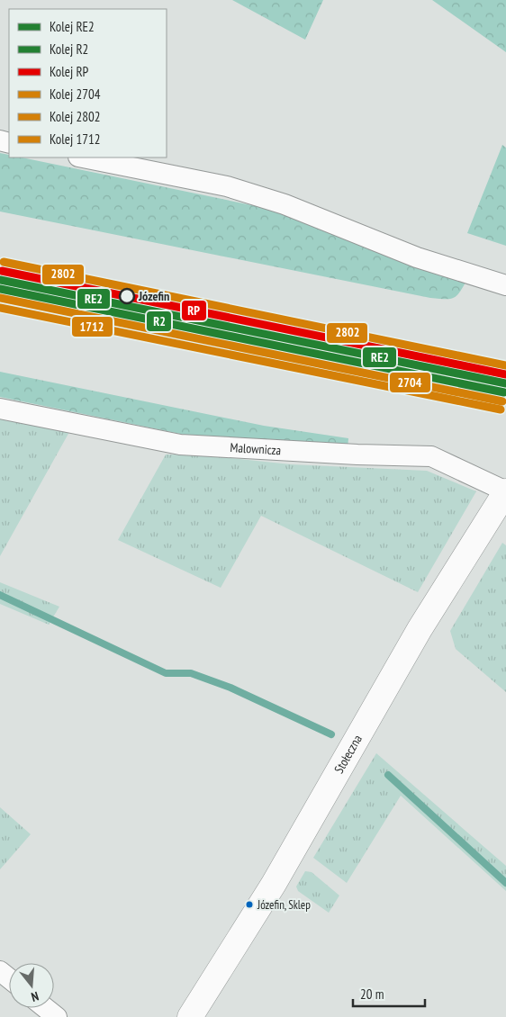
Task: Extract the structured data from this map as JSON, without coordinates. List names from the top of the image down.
{
  "streets": {
    "street": ["Malownicza", "Stołeczna"]
  },
  "crossings": [
    ["Malownicza", "Stołeczna"]
  ],
  "places": ["Józefin", "Józefin, Sklep"],
  "lines": [
    "rail line 2802",
    "rail line RP",
    "rail line RE2",
    "rail line R2",
    "rail line 2704",
    "rail line 1712"
  ],
  "legend": [
    "Kolej RE2",
    "Kolej R2",
    "Kolej RP",
    "Kolej 2704",
    "Kolej 2802",
    "Kolej 1712"
  ],
  "scale_bar": "20 m",
  "north": "bottom"
}
